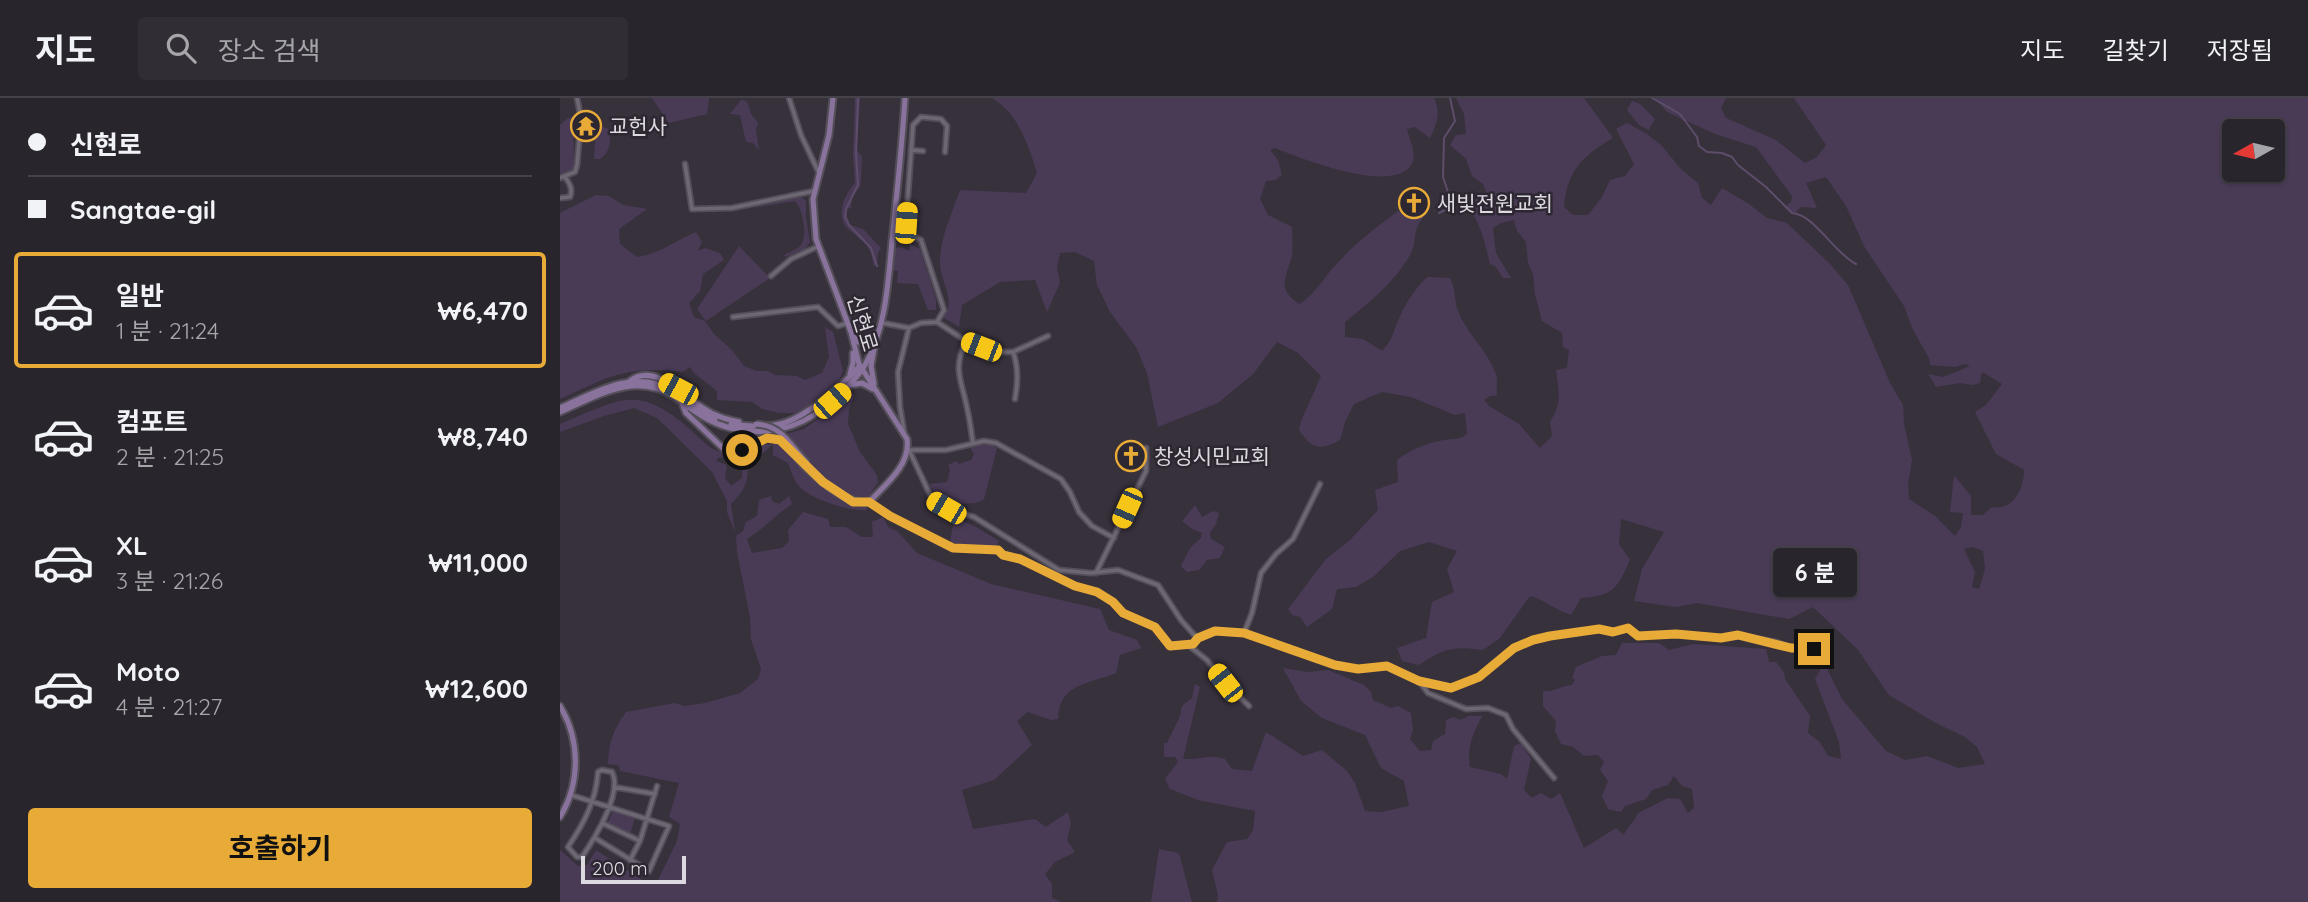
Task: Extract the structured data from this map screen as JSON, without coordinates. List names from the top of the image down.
{
  "streets": {
    "main road": ["신현로"]
  },
  "places": {
    "temple": ["교헌사"],
    "church": ["새빛전원교회", "창성시민교회"]
  },
  "scale_bar": "200 m",
  "north": "left",
  "page": {
    "header": "지도",
    "search": "장소 검색",
    "nav": ["지도", "길찾기", "저장됨"],
    "banner": ["신현로", "Sangtae-gil"],
    "list": [
      {
        "name": "일반",
        "note": "1 분 · 21:24",
        "value": "₩6,470"
      },
      {
        "name": "컴포트",
        "note": "2 분 · 21:25",
        "value": "₩8,740"
      },
      {
        "name": "XL",
        "note": "3 분 · 21:26",
        "value": "₩11,000"
      },
      {
        "name": "Moto",
        "note": "4 분 · 21:27",
        "value": "₩12,600"
      }
    ],
    "bubble": "6 분",
    "buttons": "호출하기",
    "scale": "200 m"
  }
}
